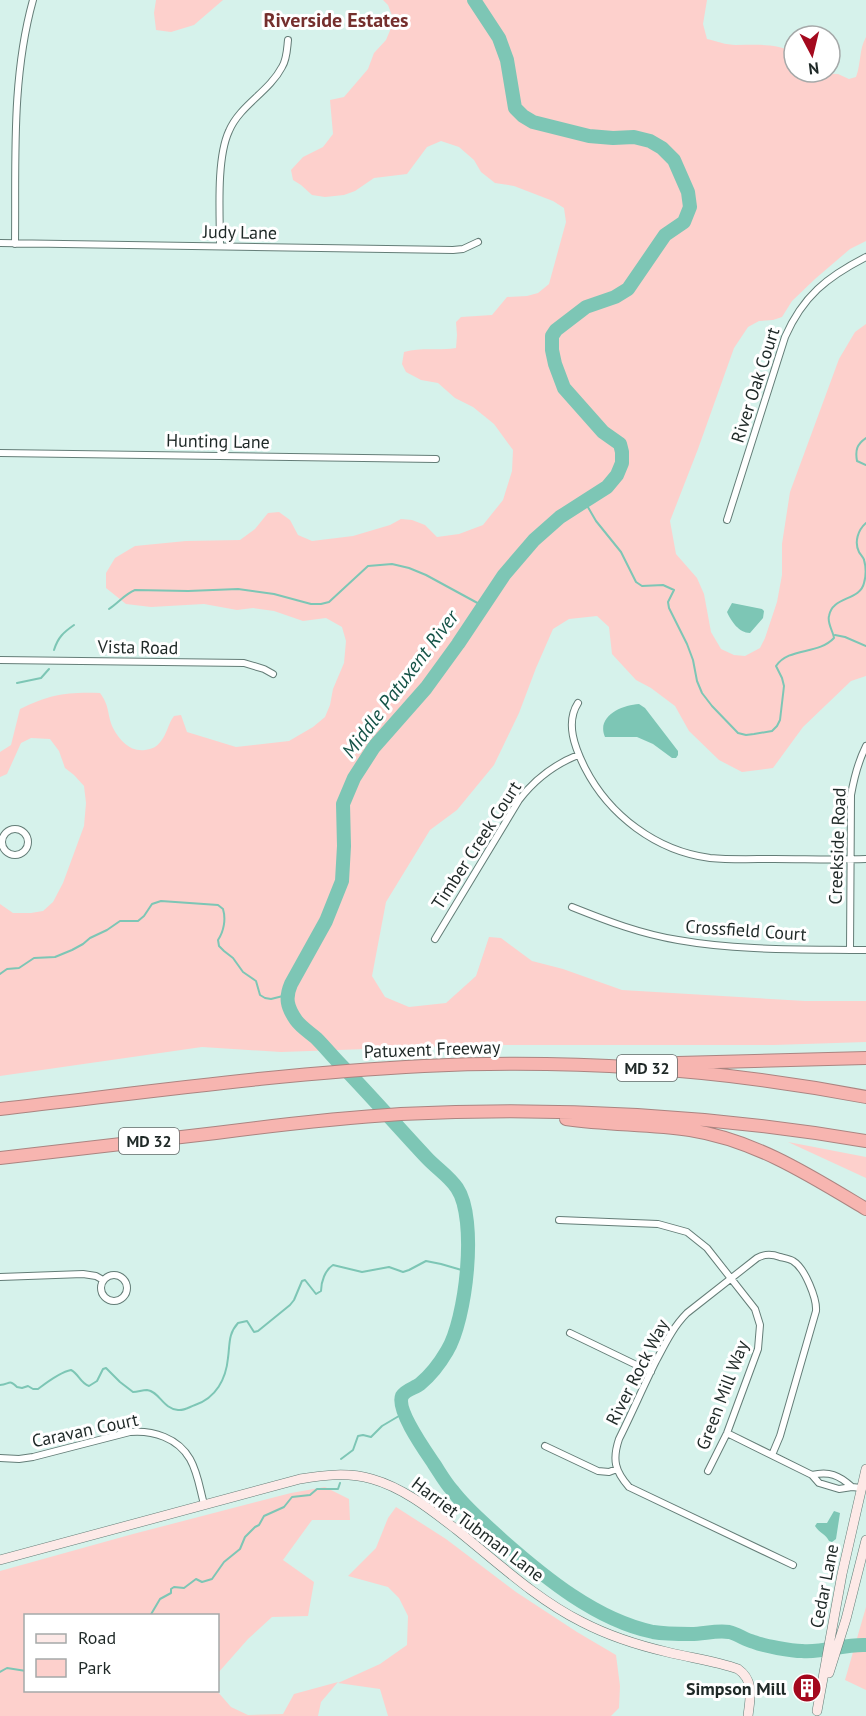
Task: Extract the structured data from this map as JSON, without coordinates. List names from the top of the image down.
{
  "streets": {
    "highway": ["Patuxent Freeway", "MD 32"],
    "street": [
      "Judy Lane",
      "River Oak Court",
      "Hunting Lane",
      "Vista Road",
      "Timber Creek Court",
      "Creekside Road",
      "Crossfield Court",
      "River Rock Way",
      "Green Mill Way",
      "Caravan Court",
      "Harriet Tubman Lane",
      "Cedar Lane"
    ]
  },
  "crossings": [
    ["Creekside Road", "Crossfield Court"],
    ["River Rock Way", "Green Mill Way"],
    ["Caravan Court", "Harriet Tubman Lane"]
  ],
  "districts": ["Riverside Estates"],
  "water": ["Middle Patuxent River"],
  "places": {
    "building": ["Simpson Mill"]
  },
  "legend": ["Road", "Park"],
  "north": "bottom"
}
